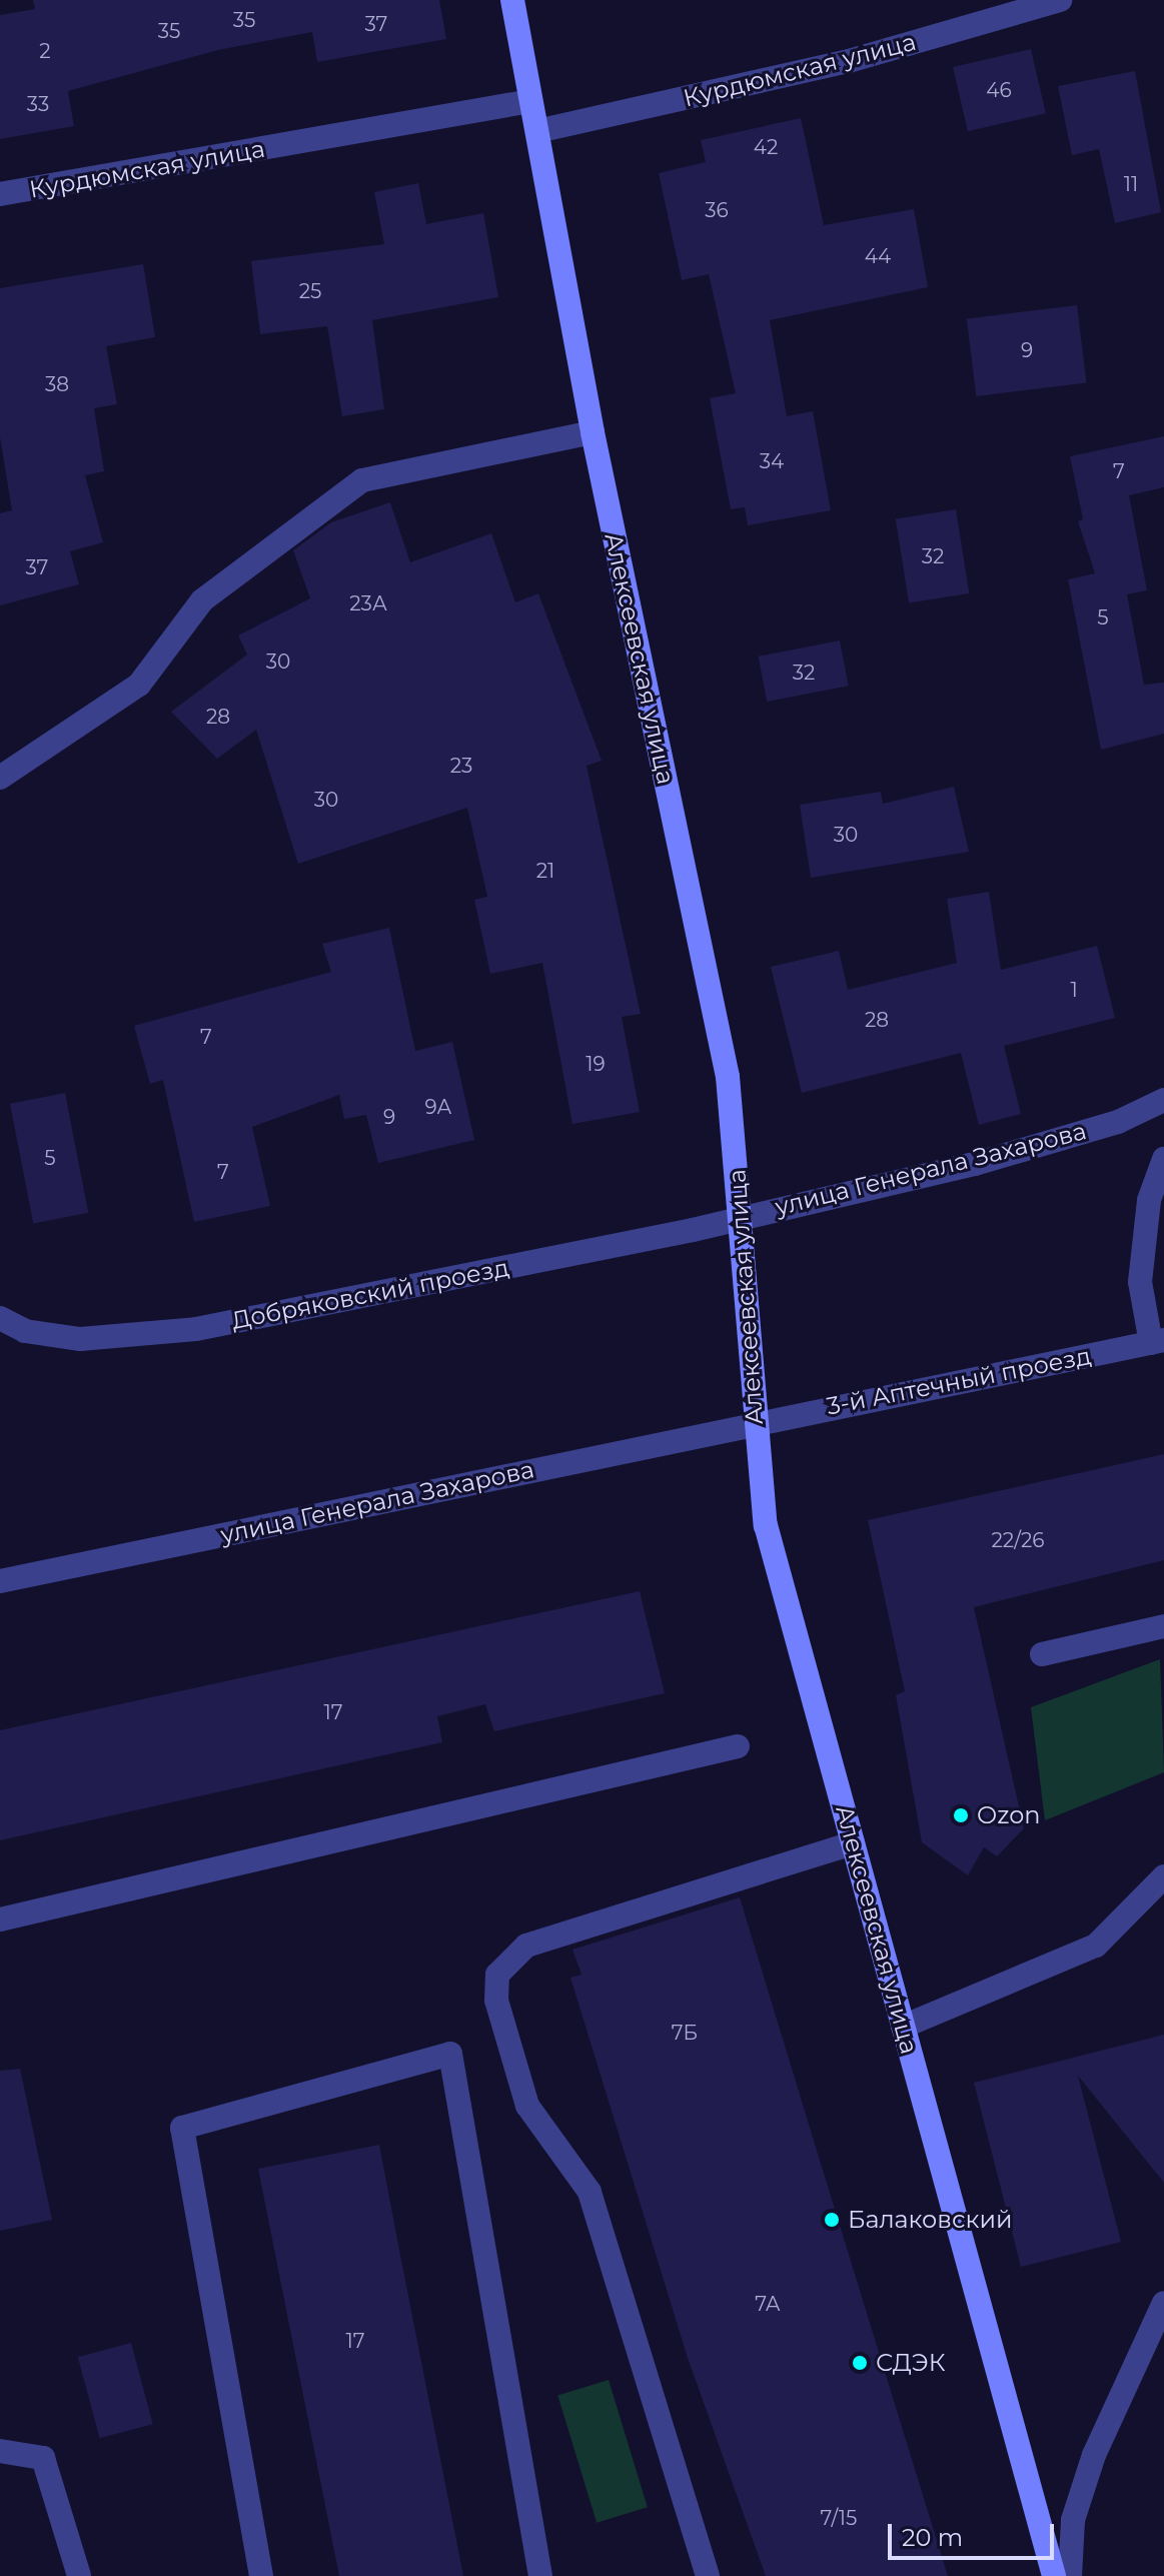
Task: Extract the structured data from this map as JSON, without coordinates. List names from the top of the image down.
{
  "streets": {
    "street": [
      "Курдюмская улица",
      "Алексеевская улица",
      "улица Генерала Захарова",
      "Добряковский проезд",
      "3-й Аптечный проезд"
    ]
  },
  "crossings": [
    ["Курдюмская улица", "Алексеевская улица"],
    ["Алексеевская улица", "улица Генерала Захарова"],
    ["Алексеевская улица", "Добряковский проезд"],
    ["Алексеевская улица", "3-й Аптечный проезд"],
    ["улица Генерала Захарова", "Добряковский проезд"],
    ["улица Генерала Захарова", "3-й Аптечный проезд"]
  ],
  "places": ["Ozon", "Балаковский", "СДЭК"],
  "house_numbers": [
    "35",
    "37",
    "35",
    "2",
    "46",
    "33",
    "42",
    "11",
    "36",
    "44",
    "25",
    "9",
    "38",
    "34",
    "7",
    "32",
    "37",
    "23А",
    "5",
    "30",
    "32",
    "28",
    "23",
    "30",
    "30",
    "21",
    "1",
    "28",
    "7",
    "19",
    "9А",
    "9",
    "5",
    "7",
    "22/26",
    "17",
    "7Б",
    "7А",
    "17",
    "7/15"
  ],
  "scale_bar": "20 m"
}
